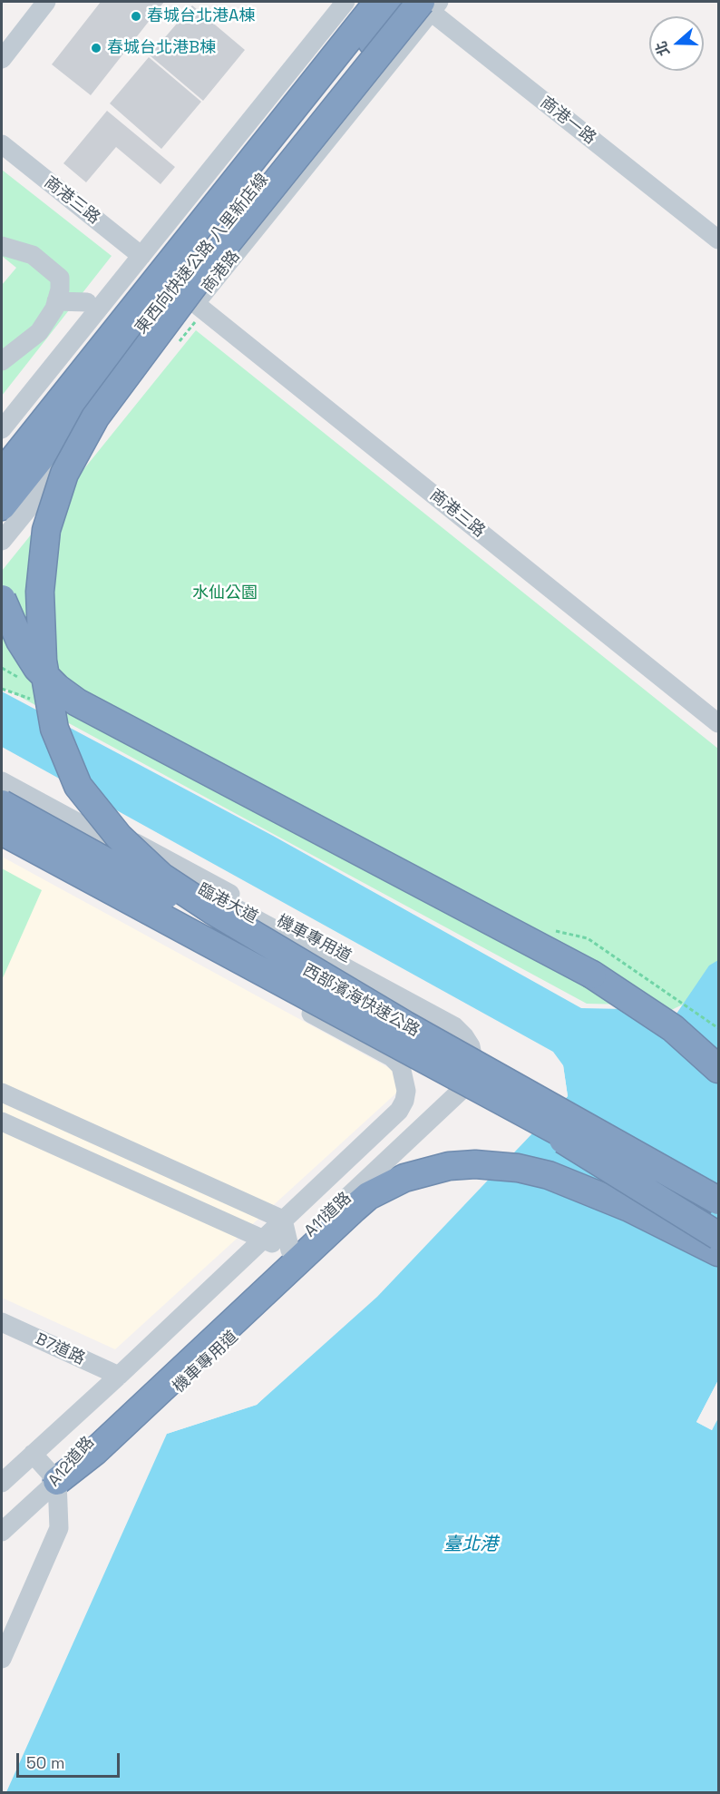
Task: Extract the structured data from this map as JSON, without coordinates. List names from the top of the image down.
{
  "streets": {
    "highway": ["東西向快速公路 八里新店線", "西部濱海快速公路"],
    "street": [
      "商港一路",
      "商港三路",
      "商港路",
      "臨港大道",
      "機車專用道",
      "A11道路",
      "B7道路",
      "A12道路"
    ]
  },
  "crossings": [
    ["商港一路", "商港路"],
    ["商港三路", "商港路"],
    ["臨港大道", "A11道路"],
    ["機車專用道", "A12道路"],
    ["A11道路", "B7道路"],
    ["A11道路", "A12道路"],
    ["B7道路", "A12道路"]
  ],
  "water": ["臺北港"],
  "parks": ["水仙公園"],
  "places": ["春城台北港A棟", "春城台北港B棟"],
  "scale_bar": "50 m",
  "north": "left"
}
